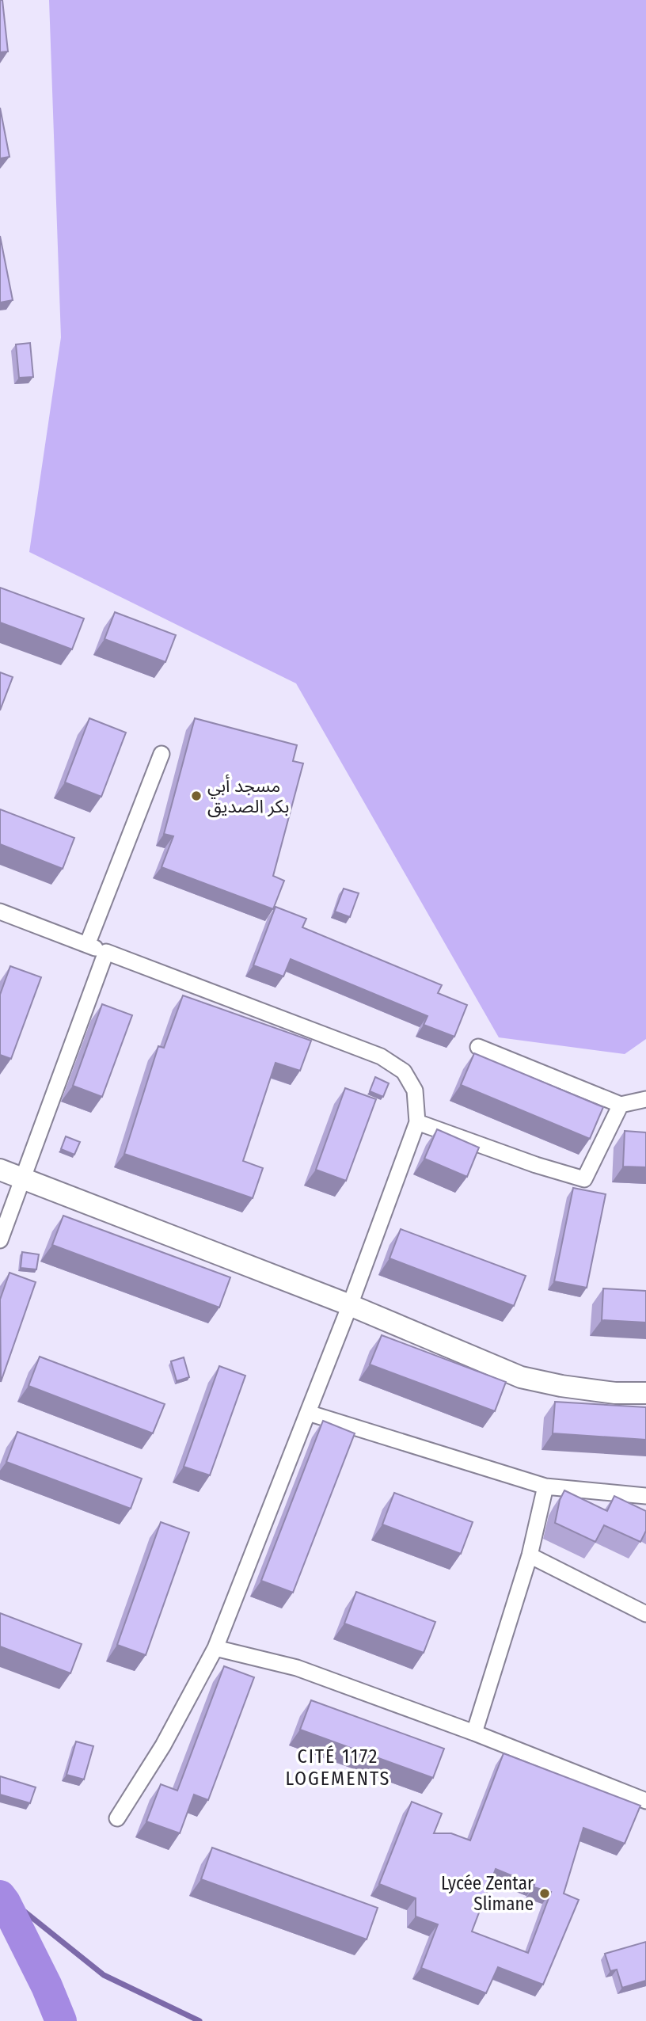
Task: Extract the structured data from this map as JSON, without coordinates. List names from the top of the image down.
{
  "districts": ["CITÉ 1172 LOGEMENTS"],
  "places": ["مسجد أبي بكر الصديق", "Lycée Zentar Slimane"]
}
